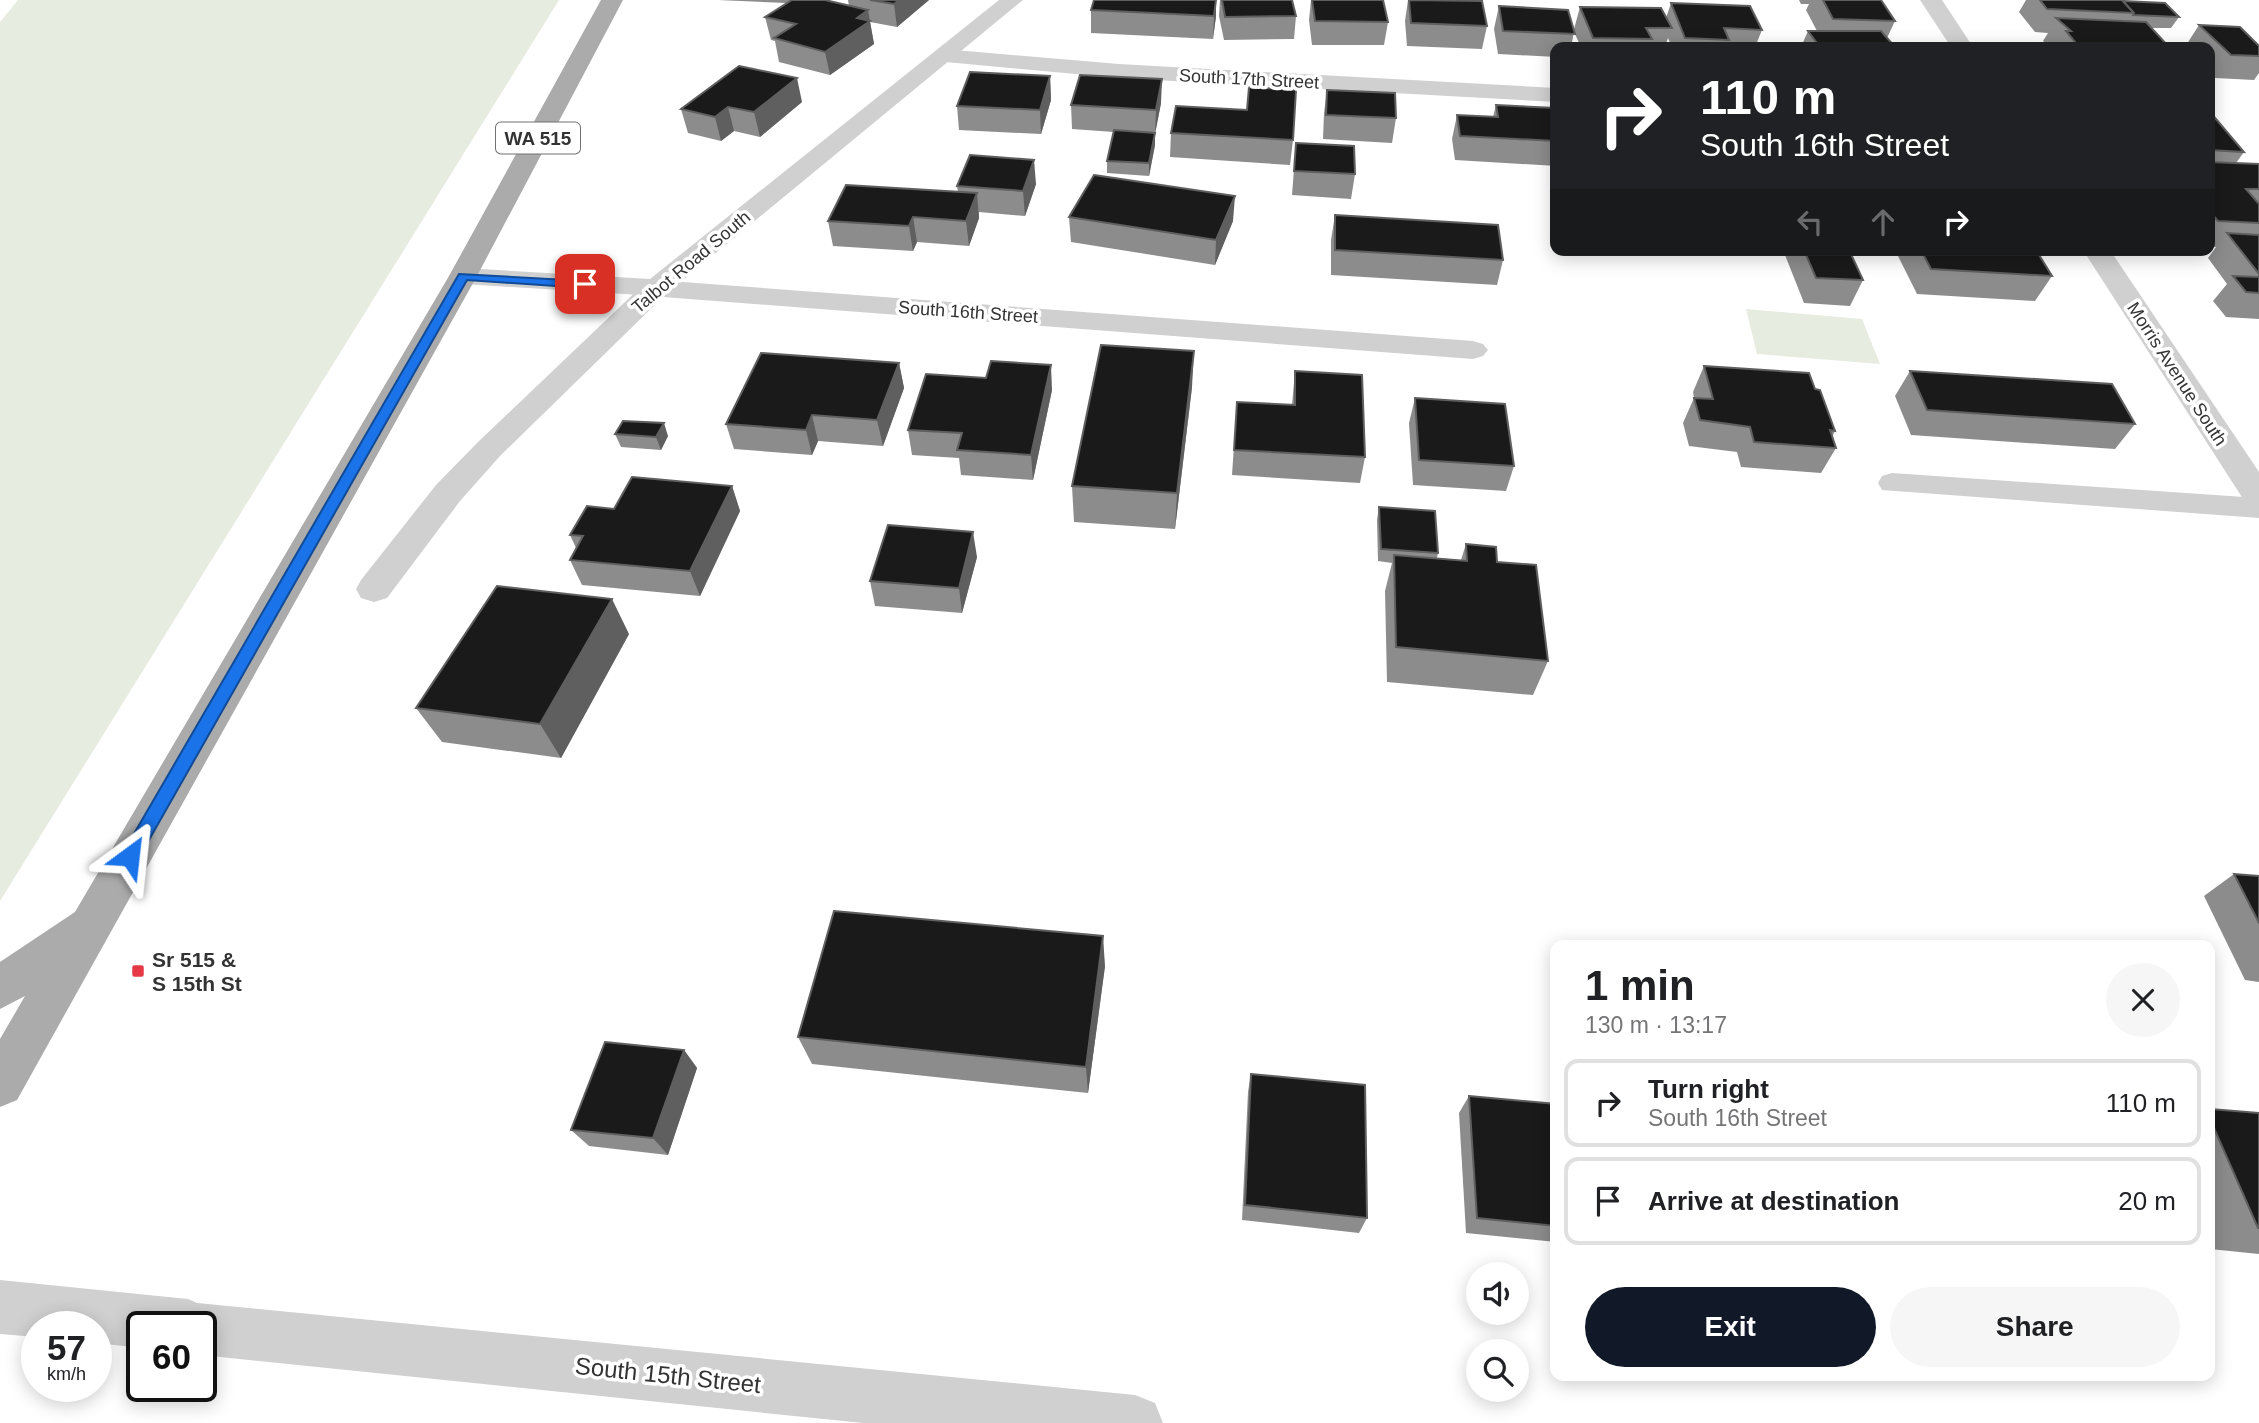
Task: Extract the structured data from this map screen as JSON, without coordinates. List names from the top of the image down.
{
  "streets": {
    "main road": ["WA 515"],
    "street": [
      "South 17th Street",
      "Talbot Road South",
      "South 16th Street",
      "Morris Avenue South",
      "South 15th Street"
    ]
  },
  "crossings": [
    ["South 17th Street", "Talbot Road South"],
    ["WA 515", "South 16th Street"],
    ["Talbot Road South", "South 16th Street"]
  ],
  "places": {
    "transit": ["Sr 515 & S 15th St"]
  },
  "page": {
    "turn": ["110 m", "South 16th Street"],
    "heading": ["1 min", "130 m · 13:17"],
    "list": [
      {
        "name": "Turn right",
        "note": "South 16th Street",
        "value": "110 m"
      },
      {
        "name": "Arrive at destination",
        "value": "20 m"
      }
    ],
    "buttons": ["Exit", "Share"],
    "speed": "57 km/h",
    "limit": "60"
  }
}
